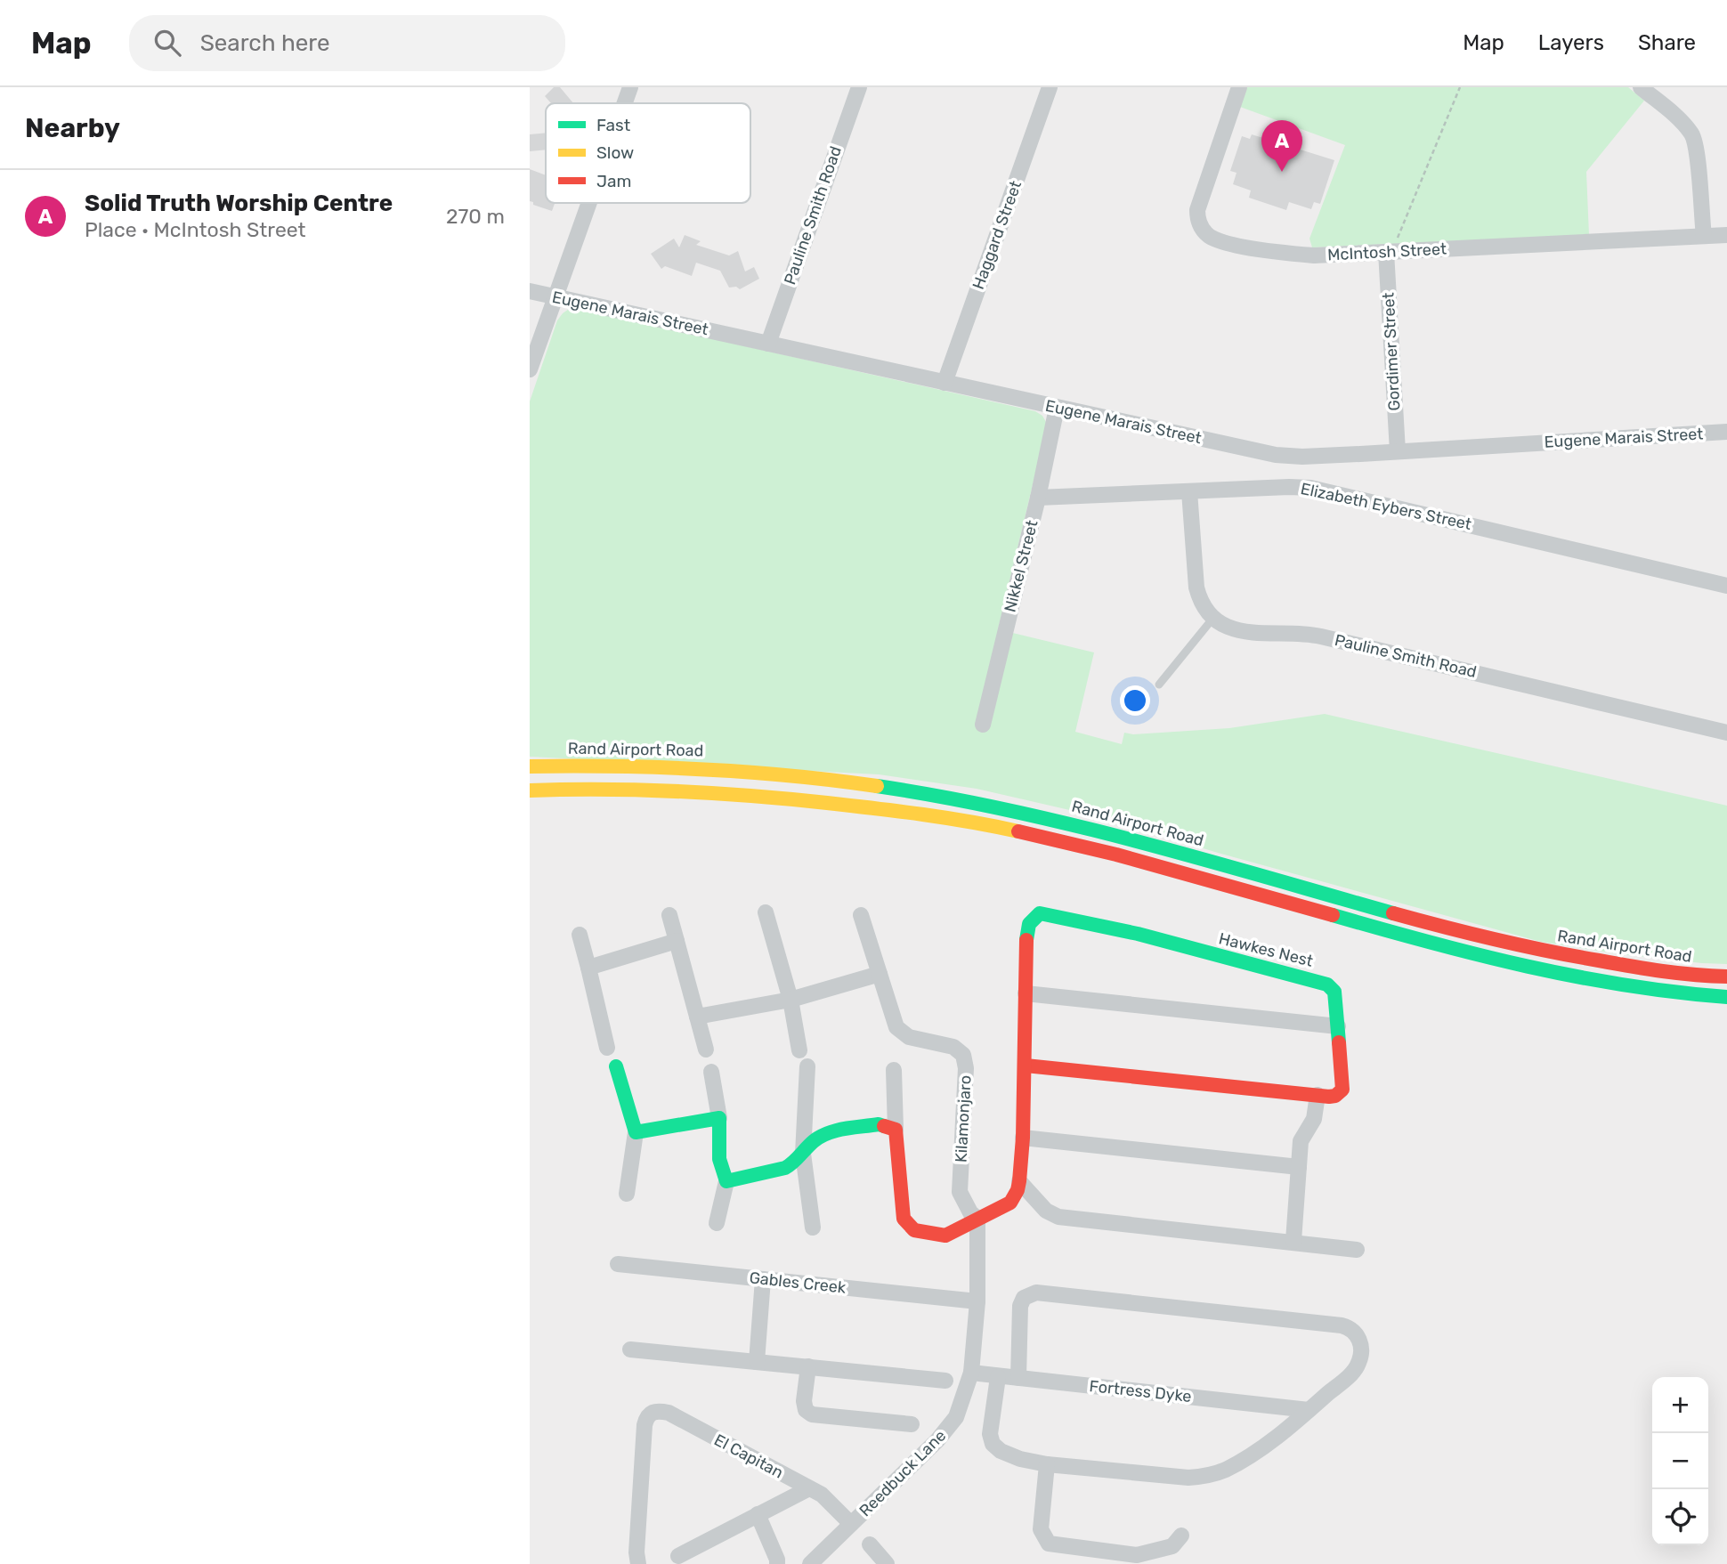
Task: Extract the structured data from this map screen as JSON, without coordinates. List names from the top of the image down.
{
  "streets": {
    "main road": ["Rand Airport Road", "Hawkes Nest"],
    "street": [
      "Pauline Smith Road",
      "Haggard Street",
      "McIntosh Street",
      "Eugene Marais Street",
      "Gordimer Street",
      "Elizabeth Eybers Street",
      "Nikkel Street",
      "Kilamonjaro",
      "Gables Creek",
      "Fortress Dyke",
      "El Capitan",
      "Reedbuck Lane"
    ]
  },
  "crossings": [
    ["Pauline Smith Road", "Eugene Marais Street"],
    ["Haggard Street", "Eugene Marais Street"],
    ["McIntosh Street", "Gordimer Street"],
    ["Eugene Marais Street", "Gordimer Street"],
    ["Eugene Marais Street", "Nikkel Street"],
    ["Elizabeth Eybers Street", "Nikkel Street"],
    ["Hawkes Nest", "Kilamonjaro"],
    ["Hawkes Nest", "Reedbuck Lane"],
    ["Kilamonjaro", "Reedbuck Lane"],
    ["Gables Creek", "Reedbuck Lane"],
    ["Fortress Dyke", "Reedbuck Lane"],
    ["El Capitan", "Reedbuck Lane"]
  ],
  "legend": ["Fast", "Slow", "Jam"],
  "page": {
    "header": "Map",
    "search": "Search here",
    "nav": ["Map", "Layers", "Share"],
    "heading": "Nearby",
    "pins": "A",
    "list": [
      {
        "mark": "A",
        "name": "Solid Truth Worship Centre",
        "note": "Place · McIntosh Street",
        "value": "270 m"
      }
    ],
    "map_buttons": ["+", "−"]
  }
}
